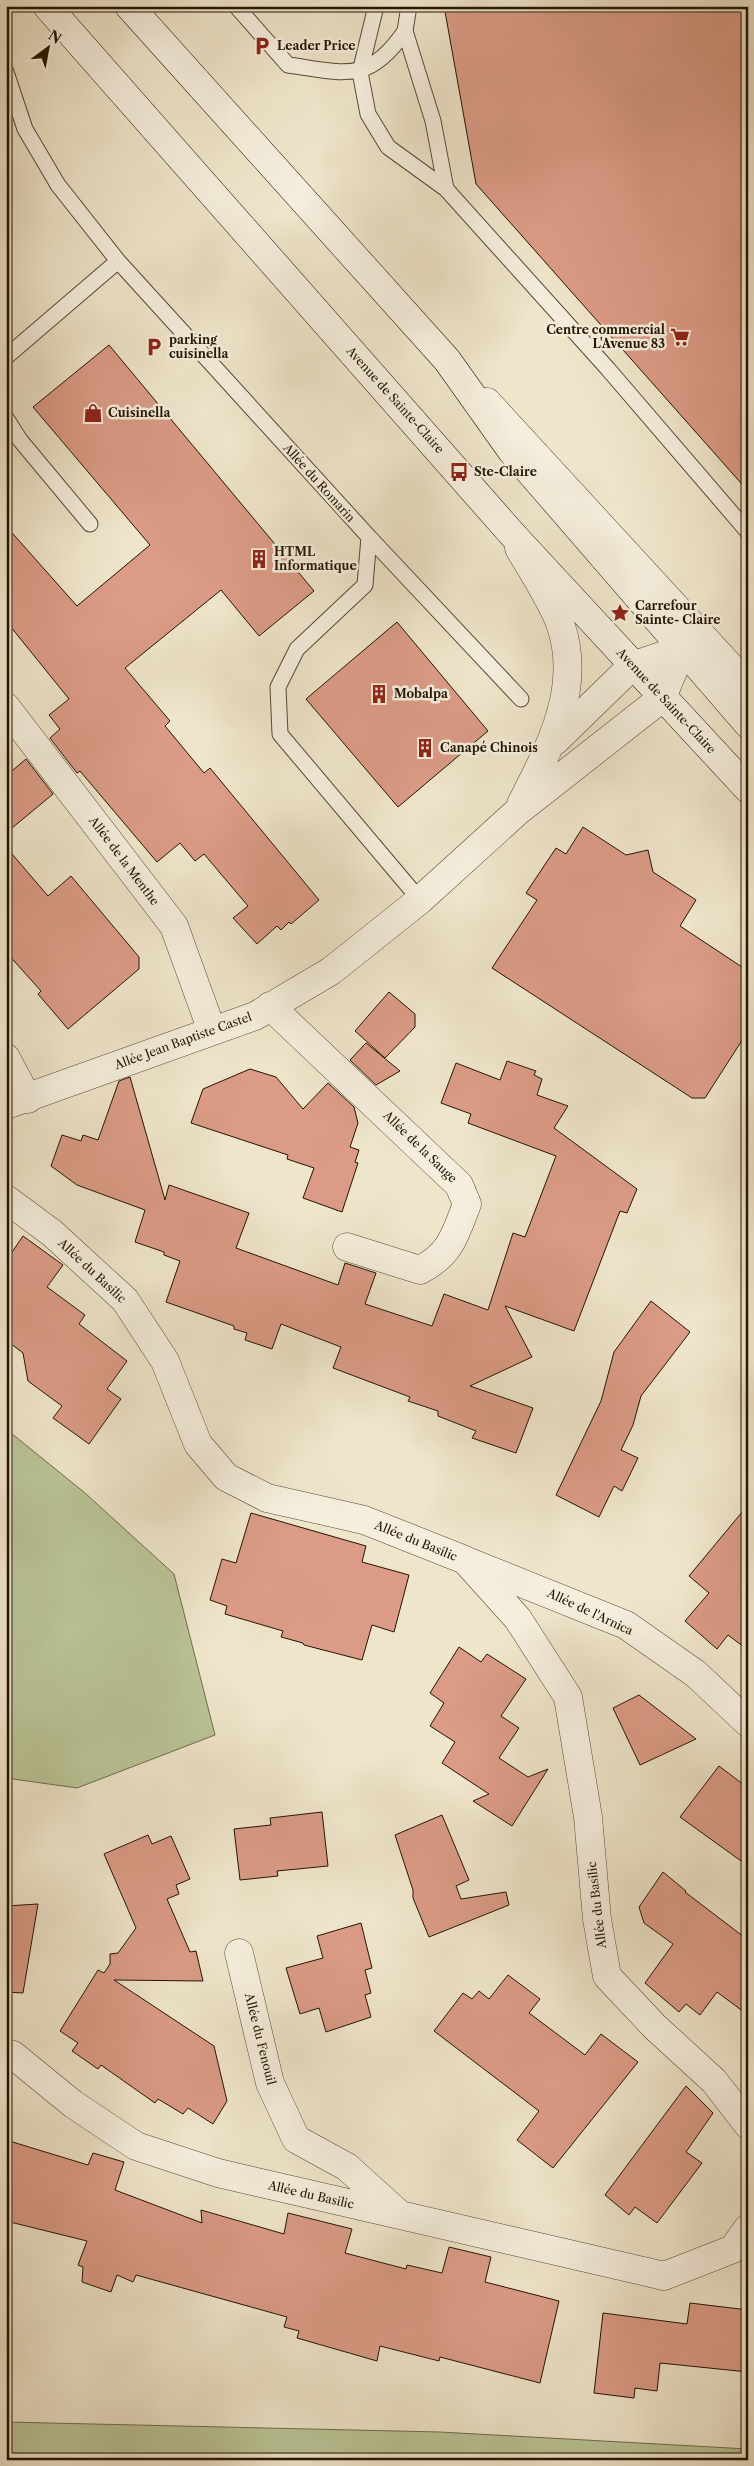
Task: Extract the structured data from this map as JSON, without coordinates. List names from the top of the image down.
{
  "streets": {
    "street": [
      "Avenue de Sainte-Claire",
      "Allée de la Menthe",
      "Allée Jean Baptiste Castel",
      "Allée de la Sauge",
      "Allée du Basilic",
      "Allée de l'Arnica",
      "Allée du Fenouil"
    ],
    "lane": ["Allée du Romarin"]
  },
  "crossings": [
    ["Avenue de Sainte-Claire", "Allée Jean Baptiste Castel"],
    ["Allée de la Menthe", "Allée Jean Baptiste Castel"],
    ["Allée Jean Baptiste Castel", "Allée de la Sauge"],
    ["Allée du Basilic", "Allée de l'Arnica"],
    ["Allée du Basilic", "Allée du Fenouil"]
  ],
  "places": {
    "parking": ["Leader Price", "parking cuisinella"],
    "supermarket": ["Centre commercial L'Avenue 83"],
    "shop": ["Cuisinella"],
    "bus stop": ["Ste-Claire"],
    "building": ["HTML Informatique", "Mobalpa", "Canapé Chinois"],
    "place": ["Carrefour Sainte- Claire"]
  },
  "north": "top right"
}
